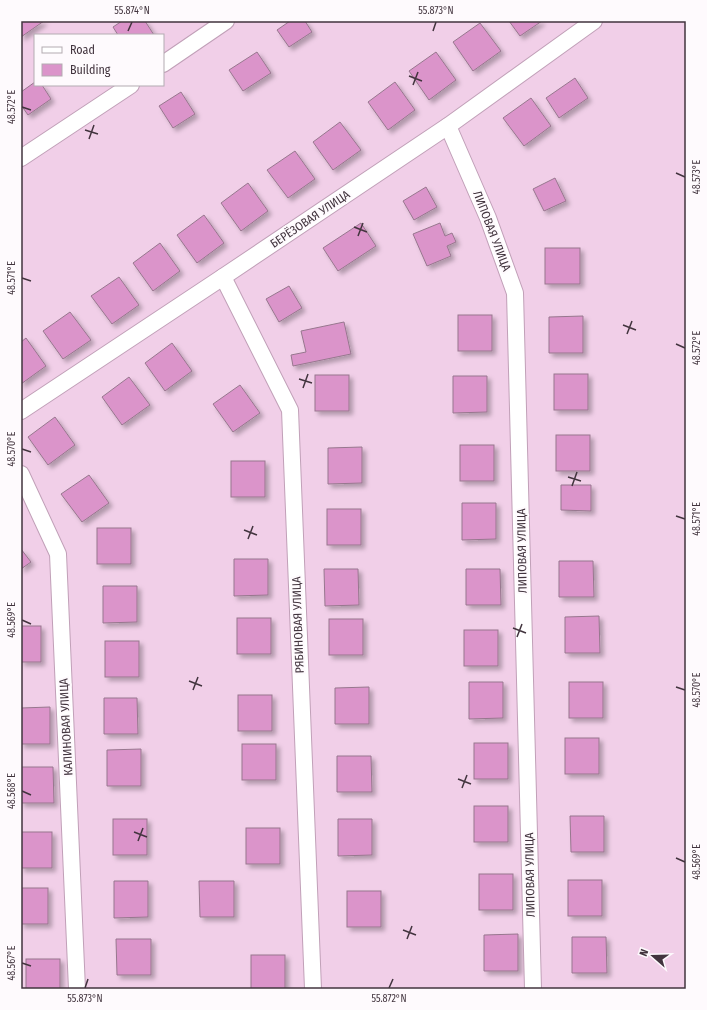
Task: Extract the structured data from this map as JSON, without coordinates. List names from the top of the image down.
{
  "streets": {
    "street": [
      "БЕРЁЗОВАЯ УЛИЦА",
      "ЛИПОВАЯ УЛИЦА",
      "РЯБИНОВАЯ УЛИЦА",
      "КАЛИНОВАЯ УЛИЦА"
    ]
  },
  "crossings": [
    ["БЕРЁЗОВАЯ УЛИЦА", "ЛИПОВАЯ УЛИЦА"],
    ["БЕРЁЗОВАЯ УЛИЦА", "РЯБИНОВАЯ УЛИЦА"]
  ],
  "legend": ["Road", "Building"],
  "north": "left",
  "coordinates": [
    "55.874°N",
    "55.873°N",
    "48.572°E",
    "48.573°E",
    "48.571°E",
    "48.570°E",
    "48.569°E",
    "48.568°E",
    "48.567°E",
    "55.872°N"
  ]
}
